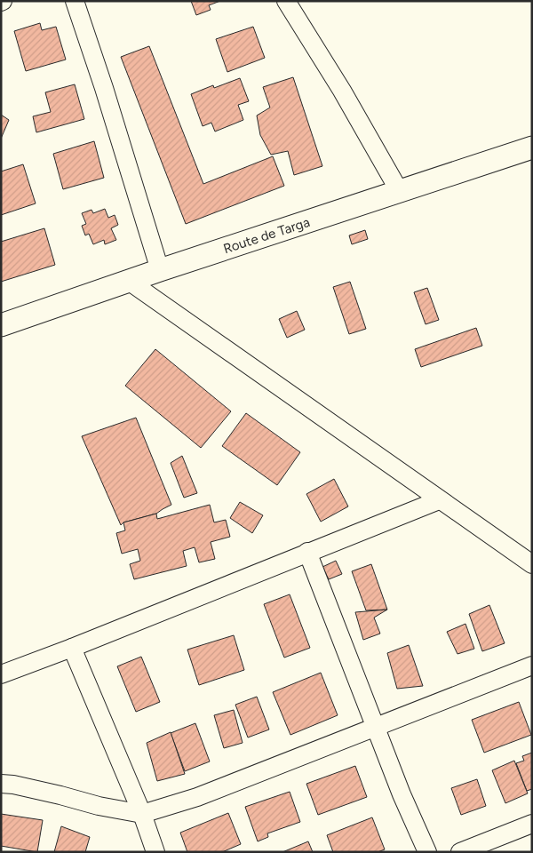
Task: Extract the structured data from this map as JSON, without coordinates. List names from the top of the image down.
{
  "streets": {
    "main road": ["Route de Targa"]
  }
}
